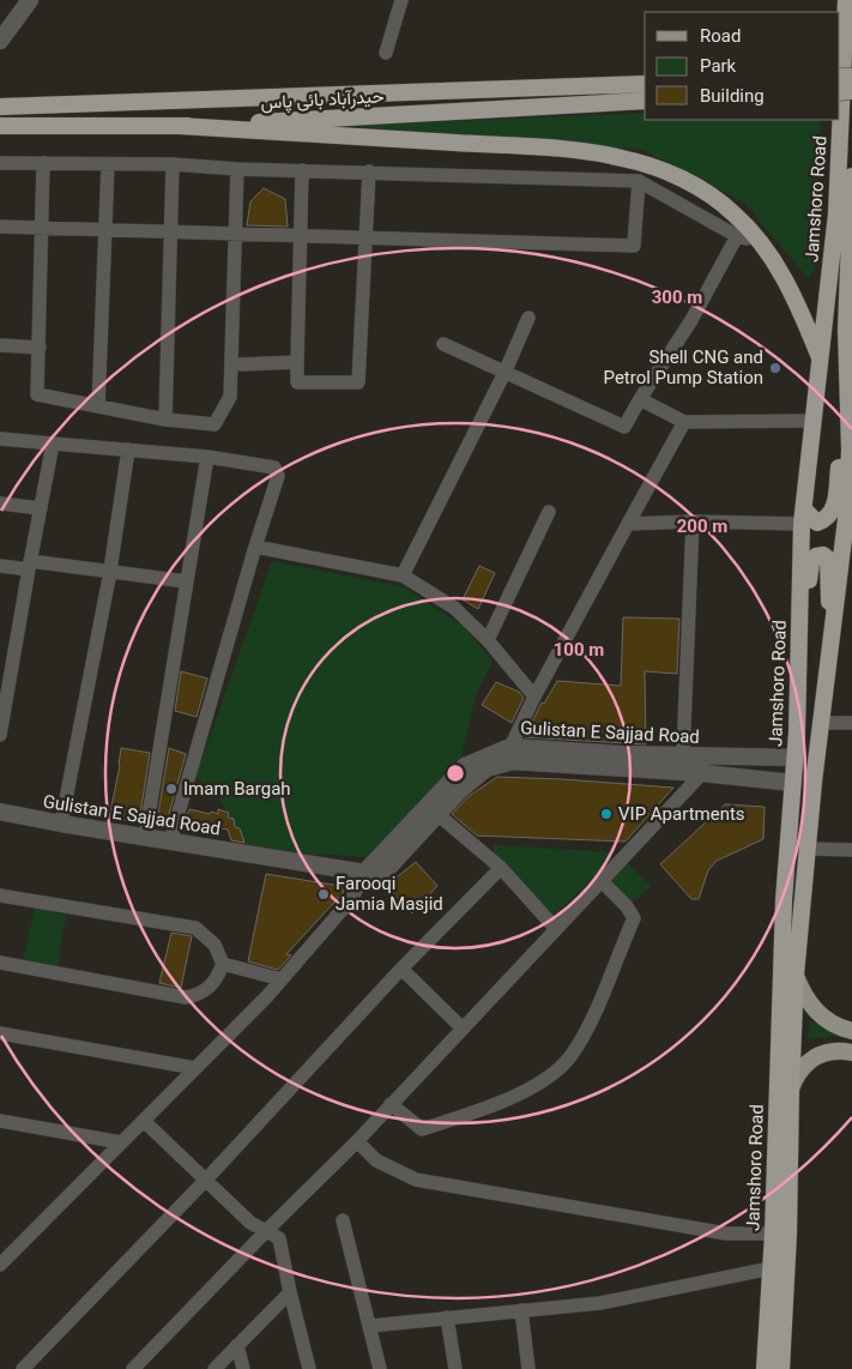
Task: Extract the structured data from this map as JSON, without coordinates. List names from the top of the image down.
{
  "streets": {
    "highway": ["حیدرآباد بائی پاس", "Jamshoro Road"],
    "street": ["Gulistan E Sajjad Road"]
  },
  "crossings": [
    ["Jamshoro Road", "Gulistan E Sajjad Road"]
  ],
  "places": [
    "Shell CNG and Petrol Pump Station",
    "Imam Bargah",
    "VIP Apartments",
    "Farooqi Jamia Masjid"
  ],
  "legend": ["Road", "Park", "Building"],
  "rings": ["300 m", "200 m", "100 m"]
}
